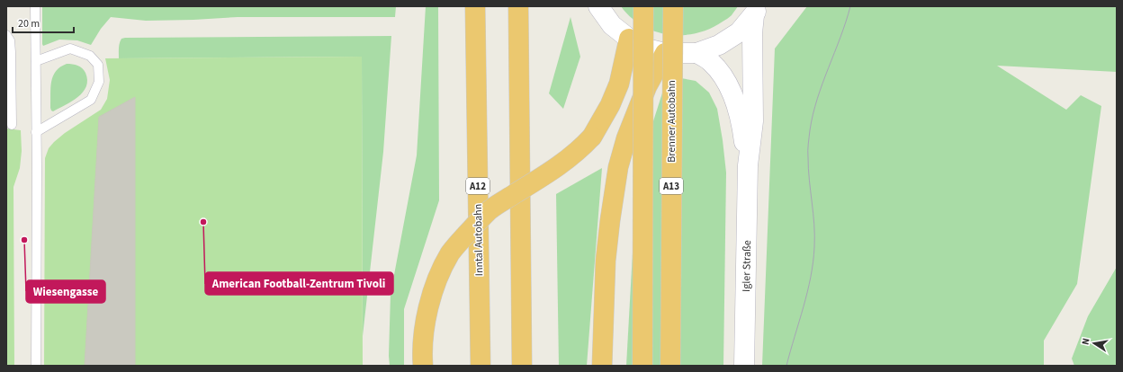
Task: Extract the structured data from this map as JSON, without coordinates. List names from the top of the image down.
{
  "streets": {
    "highway": [
      "Brenner Autobahn",
      "A12",
      "A13",
      "Inntal Autobahn"
    ],
    "main road": ["Igler Straße"]
  },
  "places": ["American Football-Zentrum Tivoli", "Wiesengasse"],
  "scale_bar": "20 m",
  "north": "left"
}
